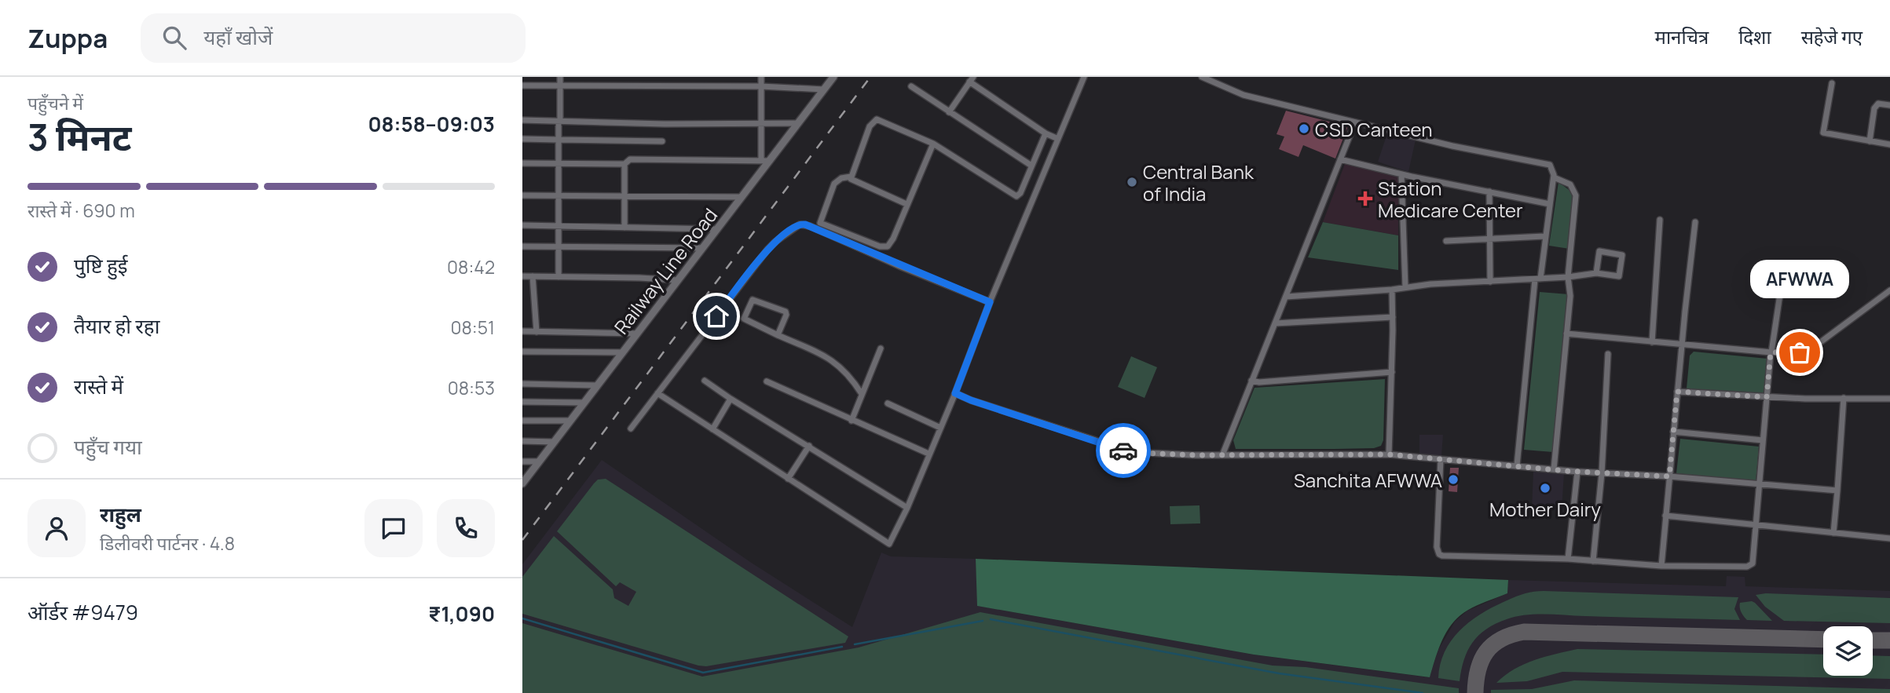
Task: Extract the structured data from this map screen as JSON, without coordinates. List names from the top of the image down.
{
  "streets": {
    "street": ["Railway Line Road"]
  },
  "places": {
    "other": [
      "CSD Canteen",
      "Central Bank of India",
      "AFWWA",
      "Sanchita AFWWA",
      "Mother Dairy"
    ],
    "health": ["Station Medicare Center"]
  },
  "page": {
    "header": "Zuppa",
    "search": "यहाँ खोजें",
    "nav": ["मानचित्र", "दिशा", "सहेजे गए"],
    "heading": ["3 मिनट", "पहुँचने में", "08:58–09:03"],
    "panel": [
      "राहुल",
      "डिलीवरी पार्टनर · 4.8",
      "ऑर्डर #9479",
      "₹1,090"
    ],
    "bar": "रास्ते में · 690 m",
    "list": [
      ["पुष्टि हुई", "08:42"],
      ["तैयार हो रहा", "08:51"],
      ["रास्ते में", "08:53"],
      "पहुँच गया"
    ],
    "bubble": "AFWWA"
  }
}
